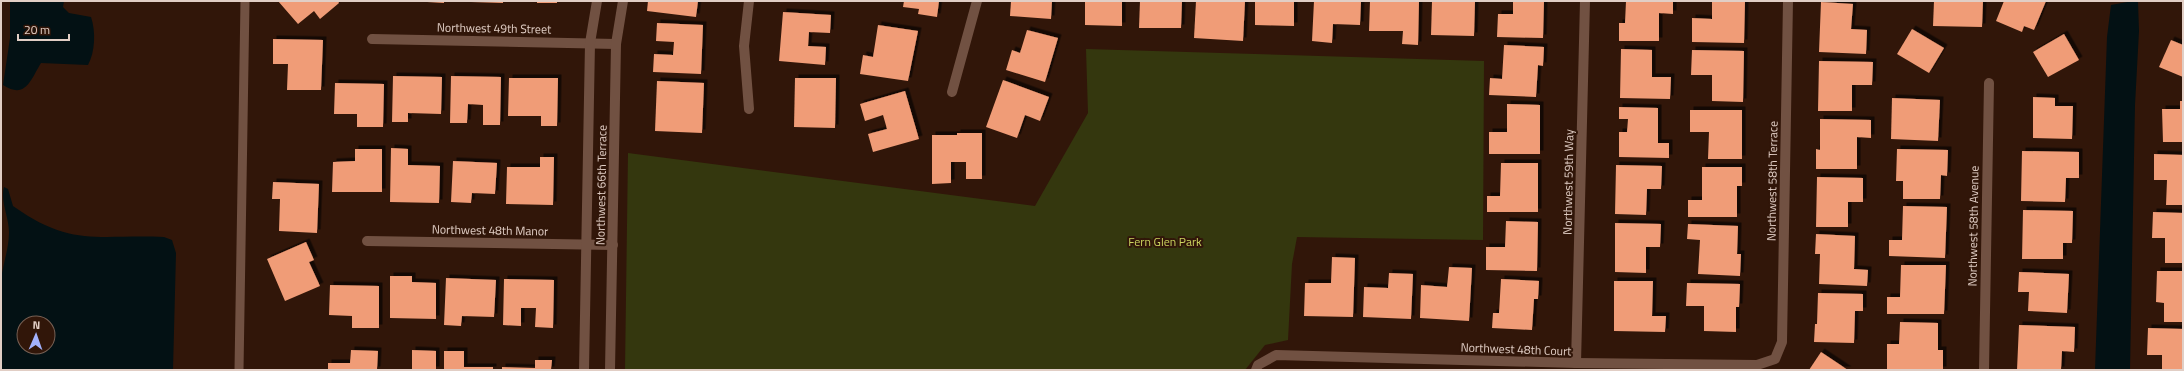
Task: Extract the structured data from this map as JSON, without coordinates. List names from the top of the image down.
{
  "streets": {
    "street": [
      "Northwest 49th Street",
      "Northwest 58th Terrace",
      "Northwest 59th Way",
      "Northwest 66th Terrace",
      "Northwest 58th Avenue",
      "Northwest 48th Manor",
      "Northwest 48th Court"
    ]
  },
  "crossings": [
    ["Northwest 49th Street", "Northwest 66th Terrace"],
    ["Northwest 58th Terrace", "Northwest 48th Court"],
    ["Northwest 59th Way", "Northwest 48th Court"],
    ["Northwest 66th Terrace", "Northwest 48th Manor"]
  ],
  "parks": ["Fern Glen Park"],
  "scale_bar": "20 m",
  "north": "top"
}
